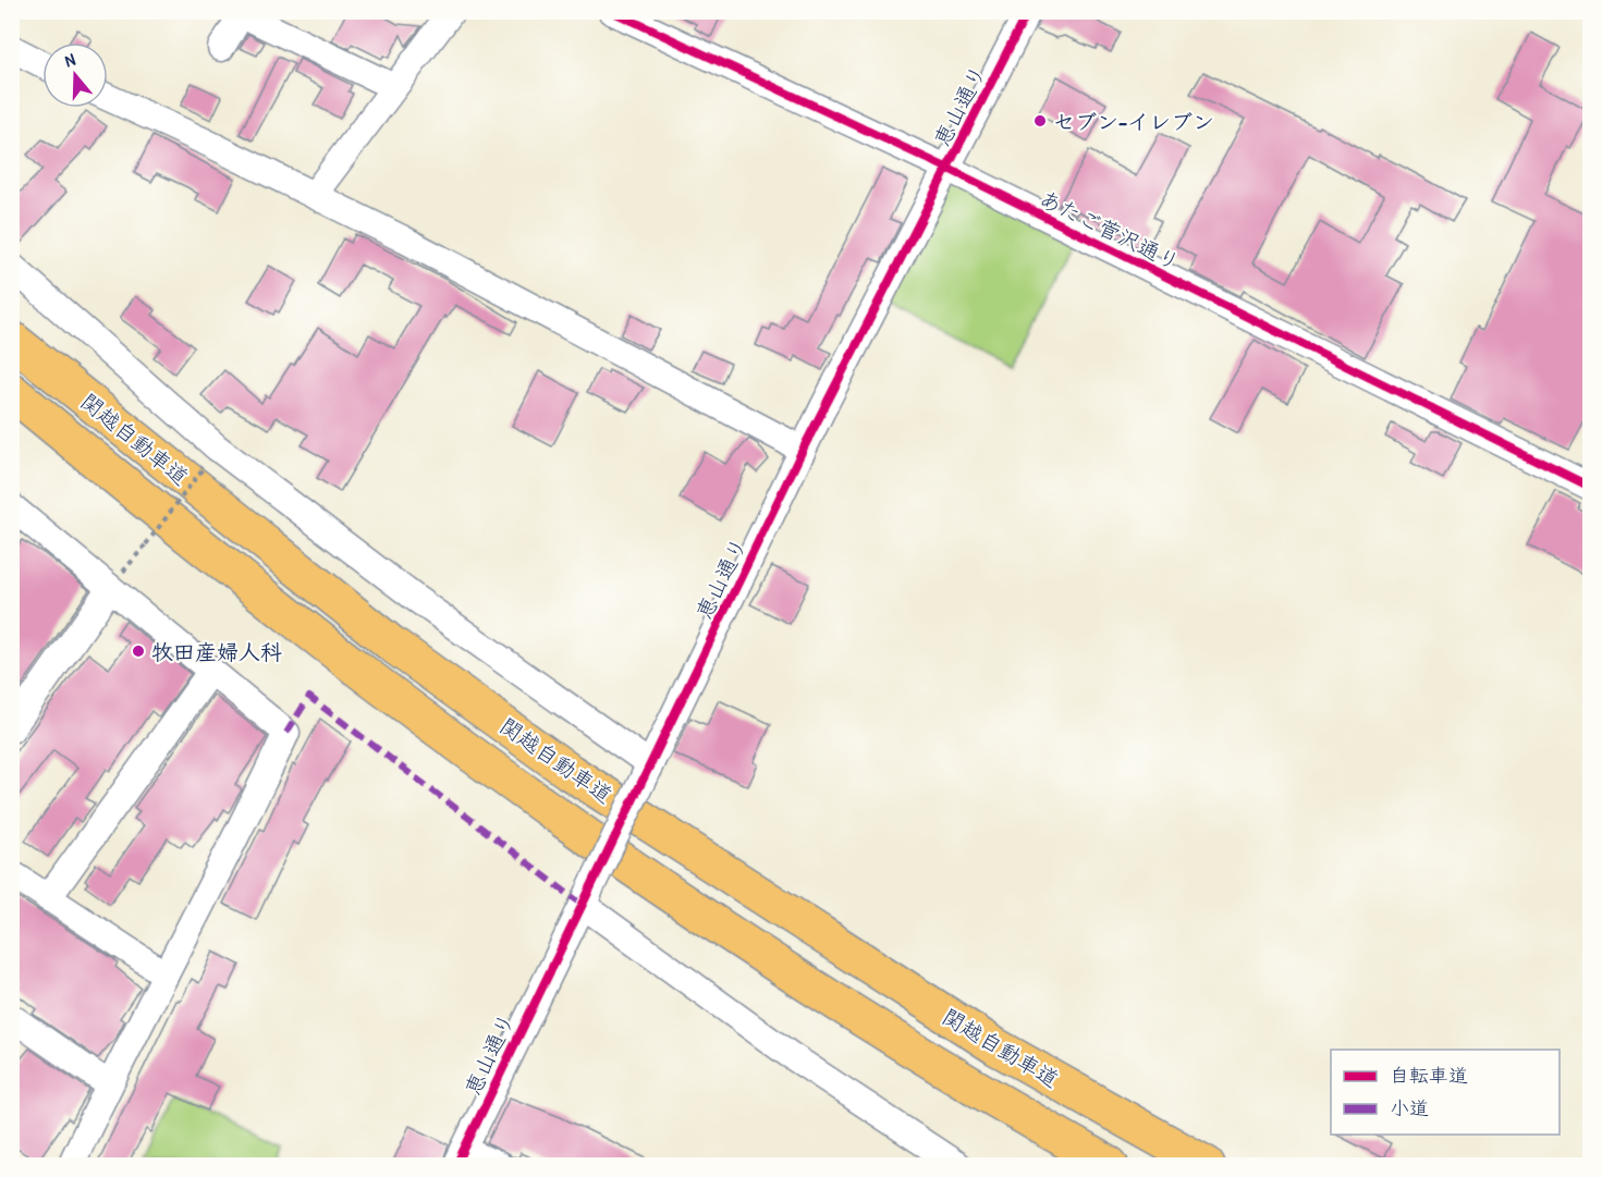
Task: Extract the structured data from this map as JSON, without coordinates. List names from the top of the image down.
{
  "streets": {
    "highway": ["関越自動車道"],
    "street": ["恵山通り", "あたご菅沢通り"]
  },
  "crossings": [
    ["恵山通り", "あたご菅沢通り"]
  ],
  "places": ["セブン-イレブン", "牧田産婦人科"],
  "legend": ["自転車道", "小道"],
  "north": "top"
}
